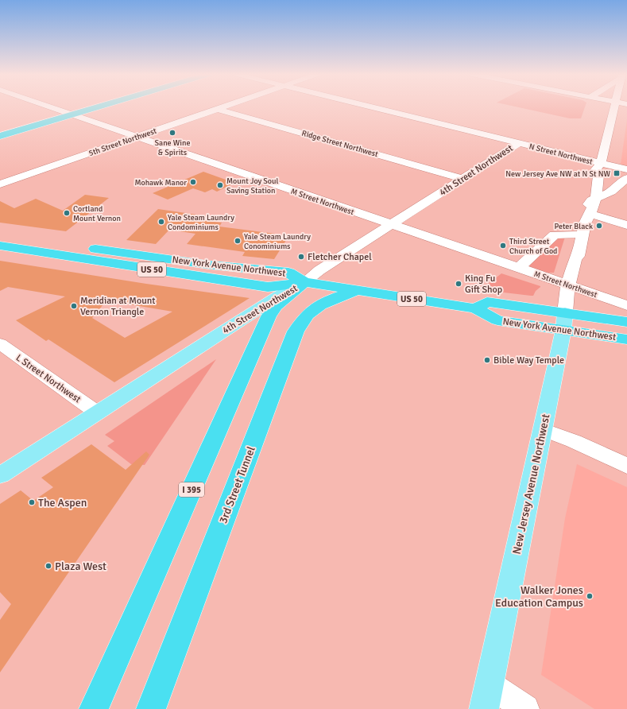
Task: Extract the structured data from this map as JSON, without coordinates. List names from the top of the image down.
{
  "streets": {
    "highway": [
      "New York Avenue Northwest",
      "US 50",
      "3rd Street Tunnel",
      "I 395"
    ],
    "main road": ["4th Street Northwest", "New Jersey Avenue Northwest"],
    "street": [
      "5th Street Northwest",
      "Ridge Street Northwest",
      "N Street Northwest",
      "M Street Northwest",
      "L Street Northwest"
    ]
  },
  "crossings": [
    ["5th Street Northwest", "Ridge Street Northwest"],
    ["5th Street Northwest", "M Street Northwest"],
    ["Ridge Street Northwest", "4th Street Northwest"],
    ["N Street Northwest", "4th Street Northwest"],
    ["N Street Northwest", "New Jersey Avenue Northwest"],
    ["4th Street Northwest", "M Street Northwest"],
    ["4th Street Northwest", "New York Avenue Northwest"],
    ["4th Street Northwest", "L Street Northwest"],
    ["4th Street Northwest", "I 395"],
    ["M Street Northwest", "New Jersey Avenue Northwest"],
    ["New York Avenue Northwest", "New Jersey Avenue Northwest"],
    ["New York Avenue Northwest", "3rd Street Tunnel"],
    ["New York Avenue Northwest", "I 395"]
  ],
  "places": {
    "other": [
      "Sane Wine & Spirits",
      "Mohawk Manor",
      "Mount Joy Soul Saving Station",
      "Cortland Mount Vernon",
      "Yale Steam Laundry Condominiums",
      "Peter Black",
      "Yale Steam Laundry Conominiums",
      "Third Street Church of God",
      "Fletcher Chapel",
      "King Fu Gift Shop",
      "Meridian at Mount Vernon Triangle",
      "Bible Way Temple",
      "The Aspen",
      "Plaza West",
      "Walker Jones Education Campus"
    ],
    "transit": ["New Jersey Ave NW at N St NW"]
  }
}
